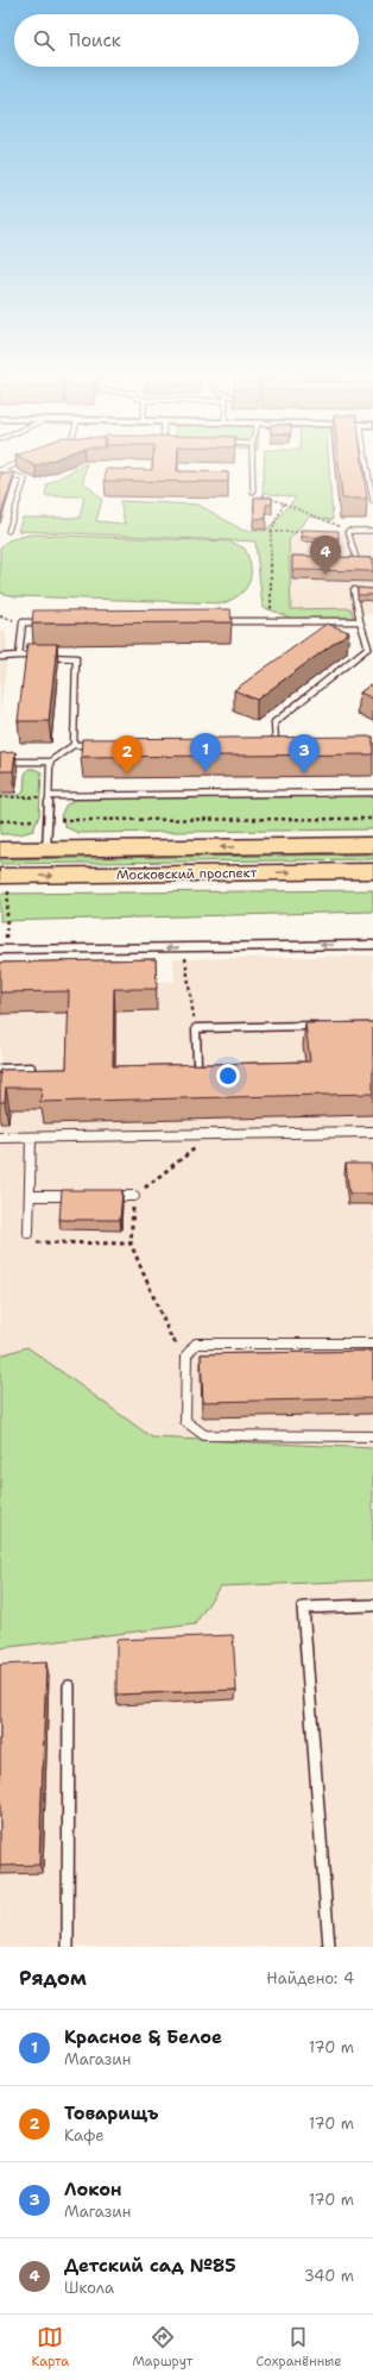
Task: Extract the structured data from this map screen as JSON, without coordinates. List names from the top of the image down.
{
  "streets": {
    "main road": ["Московский проспект"]
  },
  "page": {
    "search": "Поиск",
    "pins": [
      "4",
      "1",
      "3",
      "2"
    ],
    "heading": ["Рядом", "Найдено: 4"],
    "list": [
      {
        "mark": "1",
        "name": "Красное & Белое",
        "note": "Магазин",
        "value": "170 m"
      },
      {
        "mark": "2",
        "name": "Товарищъ",
        "note": "Кафе",
        "value": "170 m"
      },
      {
        "mark": "3",
        "name": "Локон",
        "note": "Магазин",
        "value": "170 m"
      },
      {
        "mark": "4",
        "name": "Детский сад №85",
        "note": "Школа",
        "value": "340 m"
      }
    ],
    "nav": ["Карта", "Маршрут", "Сохранённые"]
  }
}
